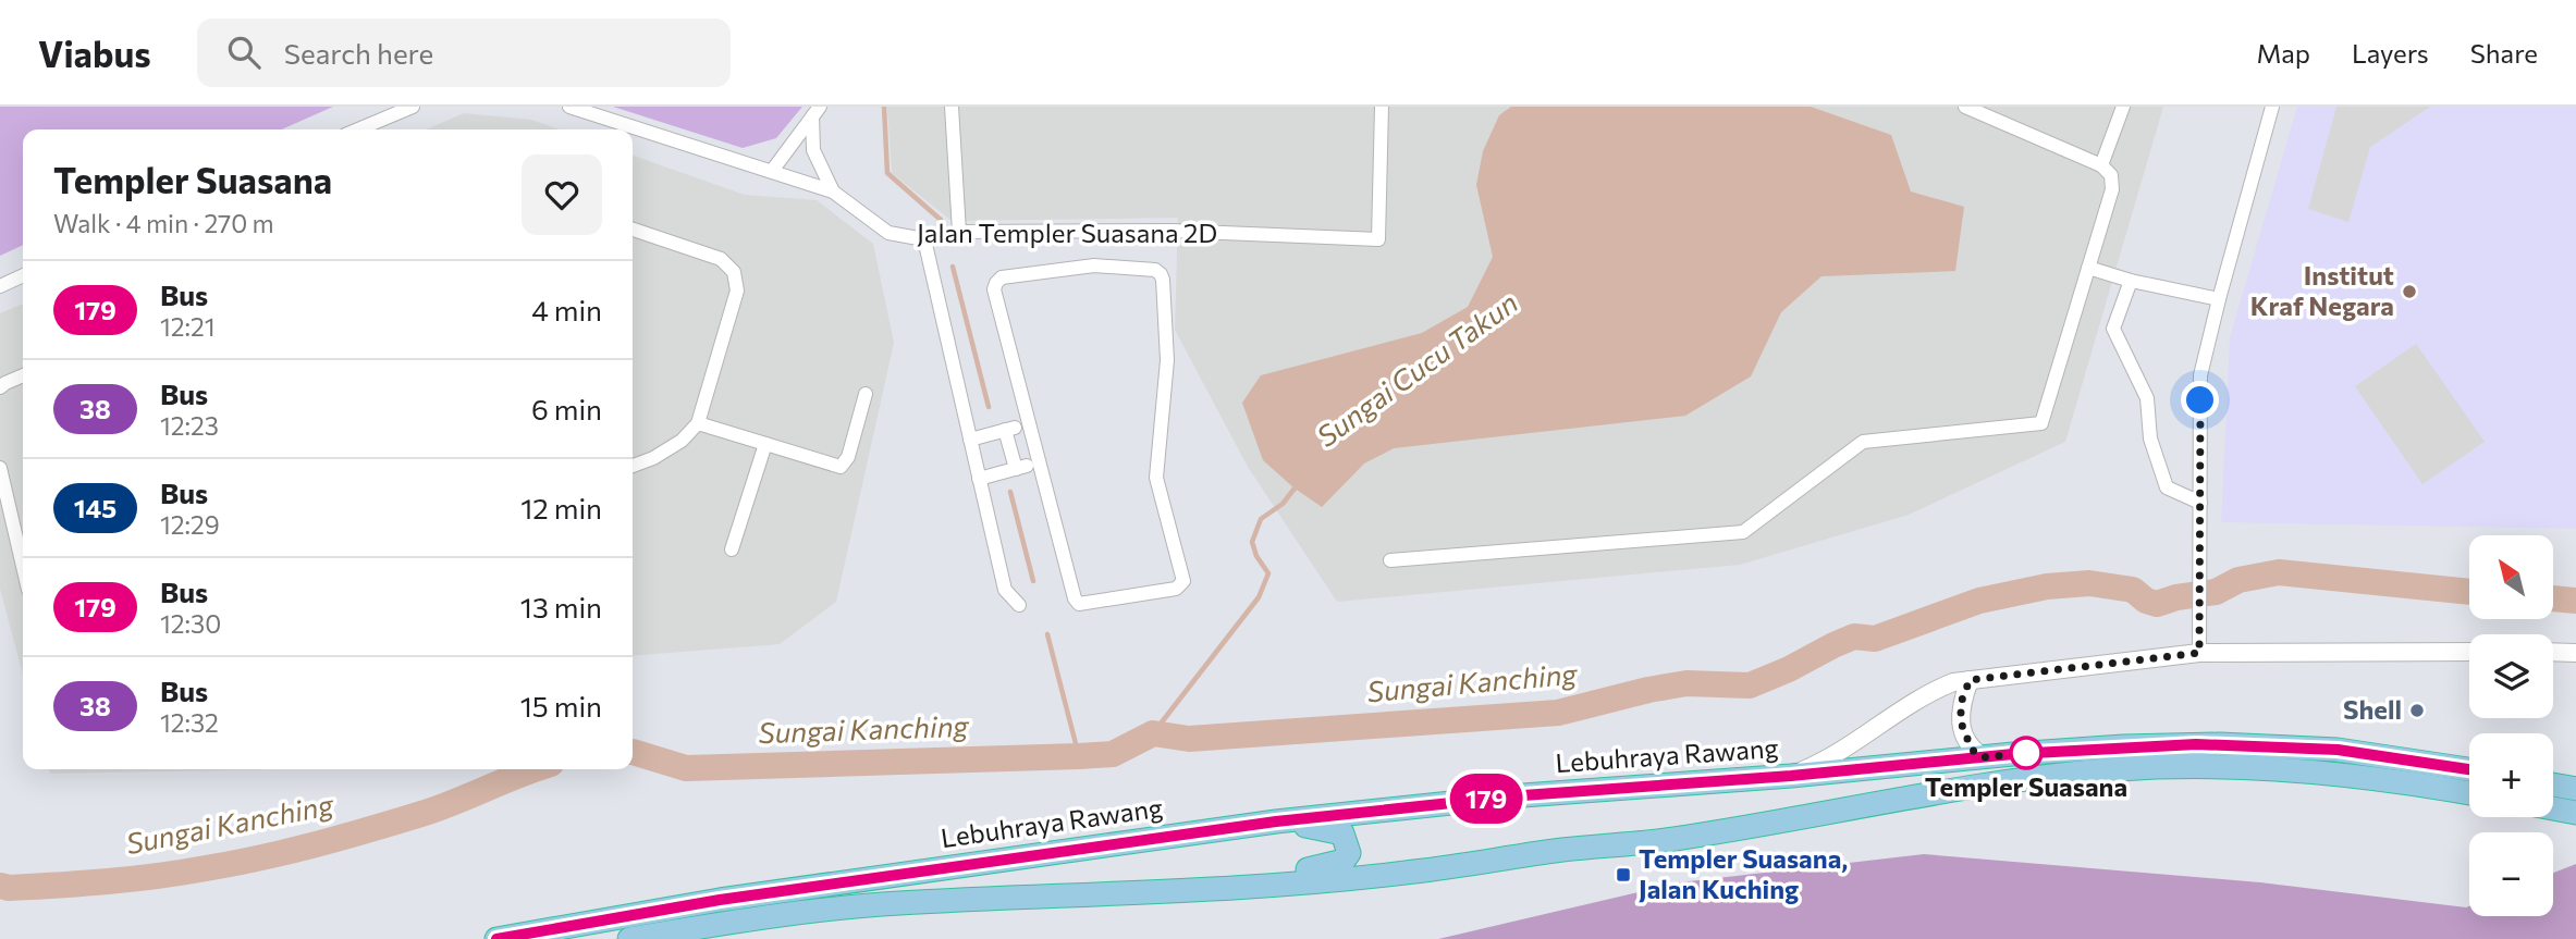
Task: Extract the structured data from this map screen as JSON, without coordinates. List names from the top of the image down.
{
  "streets": {
    "highway": ["Lebuhraya Rawang"],
    "street": ["Jalan Templer Suasana 2D"]
  },
  "water": ["Sungai Cucu Takun", "Sungai Kanching"],
  "places": {
    "other": ["Institut Kraf Negara", "Shell", "Templer Suasana"],
    "transit": ["Templer Suasana, Jalan Kuching"]
  },
  "lines": ["bus line 179"],
  "north": "top left",
  "page": {
    "header": "Viabus",
    "search": "Search here",
    "nav": ["Map", "Layers", "Share"],
    "on_map": "179",
    "heading": ["Templer Suasana", "Walk · 4 min · 270 m"],
    "list": [
      {
        "mark": "179",
        "name": "Bus",
        "note": "12:21",
        "value": "4 min"
      },
      {
        "mark": "38",
        "name": "Bus",
        "note": "12:23",
        "value": "6 min"
      },
      {
        "mark": "145",
        "name": "Bus",
        "note": "12:29",
        "value": "12 min"
      },
      {
        "mark": "179",
        "name": "Bus",
        "note": "12:30",
        "value": "13 min"
      },
      {
        "mark": "38",
        "name": "Bus",
        "note": "12:32",
        "value": "15 min"
      }
    ],
    "map_buttons": ["+", "−"]
  }
}
